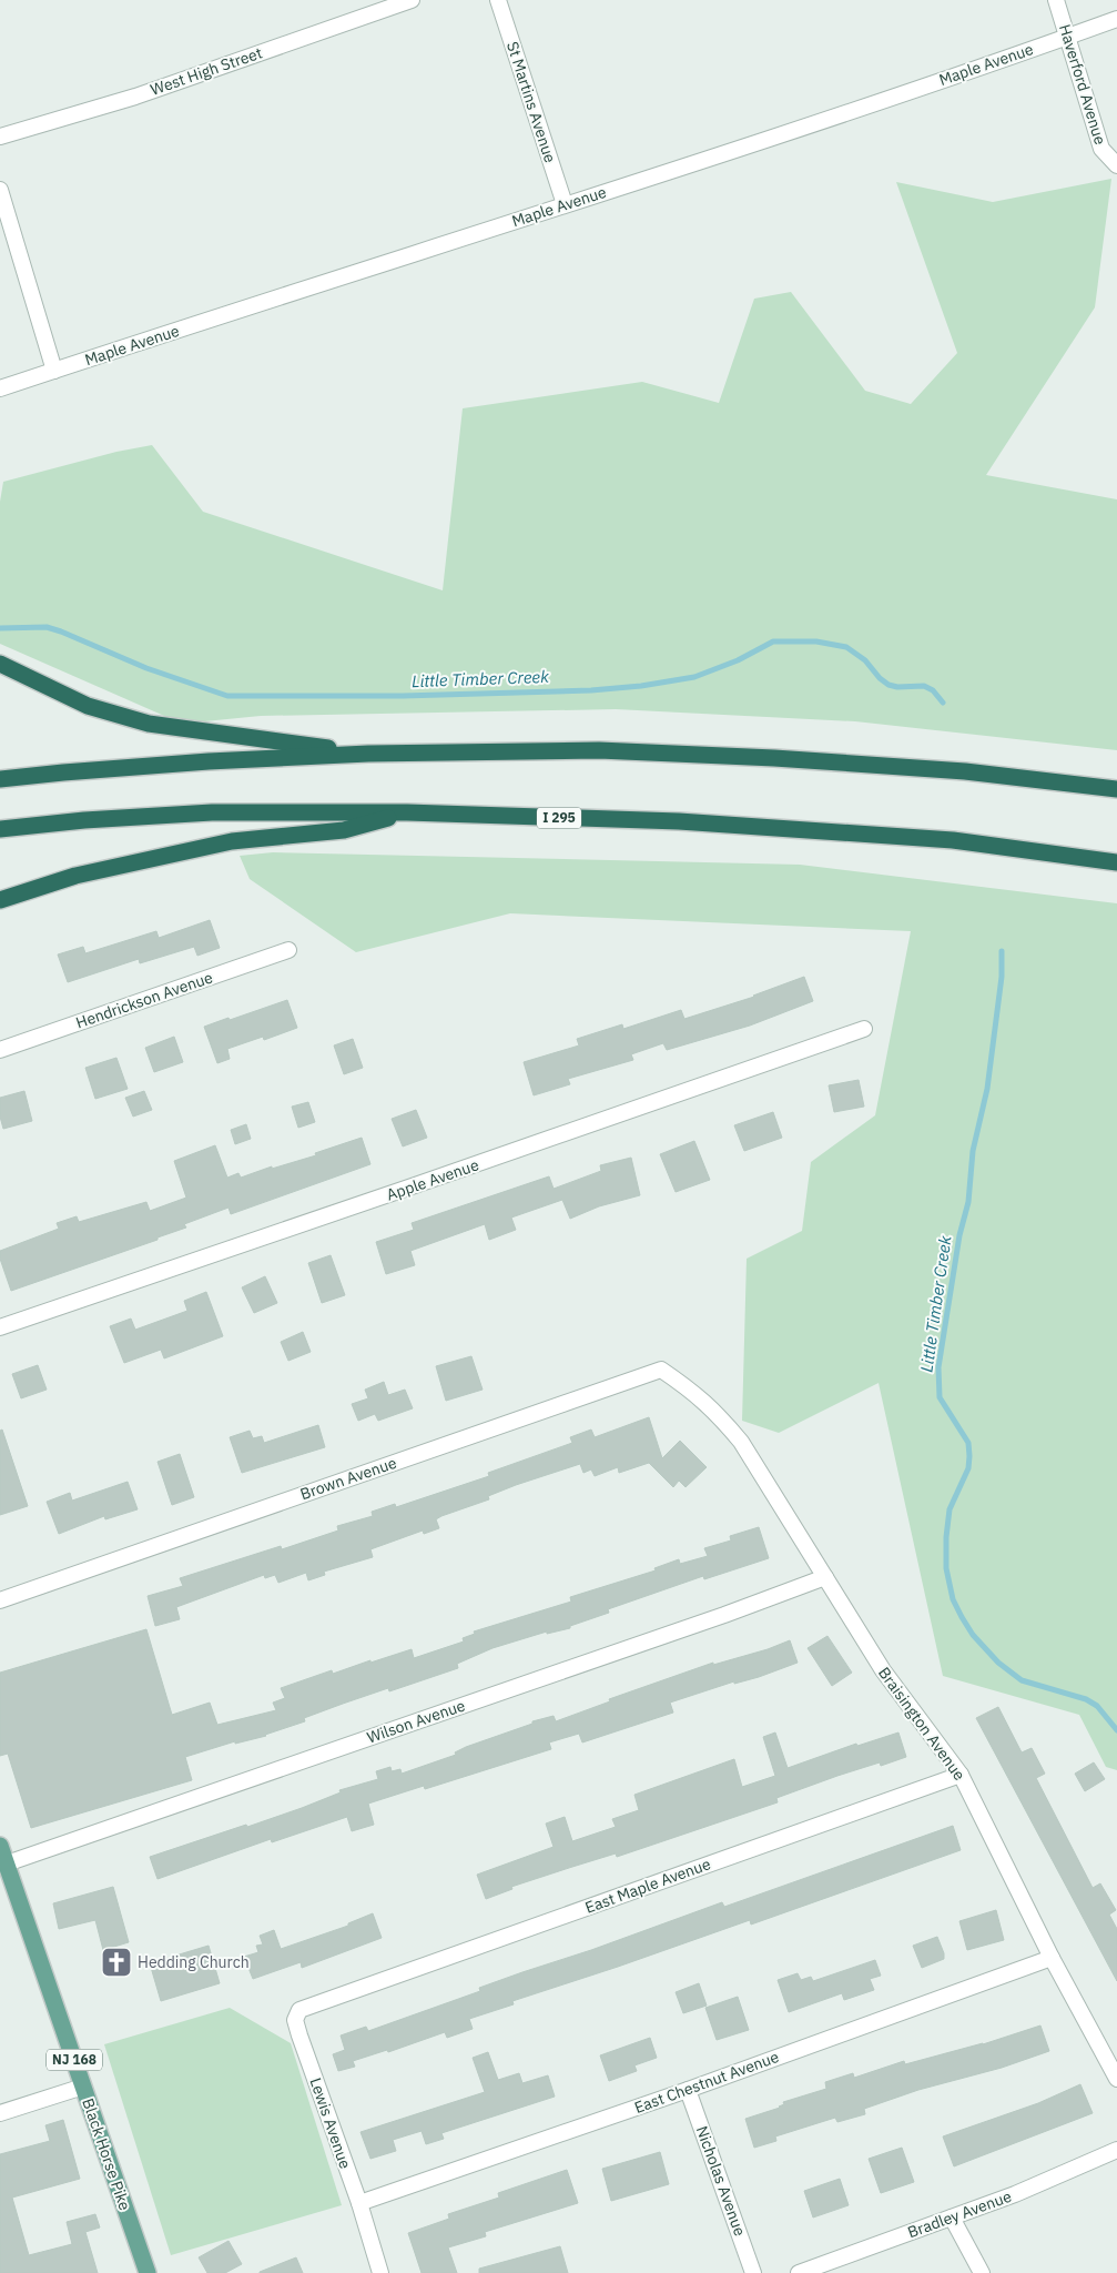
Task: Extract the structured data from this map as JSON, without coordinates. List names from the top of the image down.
{
  "streets": {
    "highway": ["I 295"],
    "main road": ["NJ 168", "Black Horse Pike"],
    "street": [
      "Maple Avenue",
      "West High Street",
      "Haverford Avenue",
      "St Martins Avenue",
      "Hendrickson Avenue",
      "Apple Avenue",
      "Brown Avenue",
      "Wilson Avenue",
      "Braisington Avenue",
      "East Maple Avenue",
      "East Chestnut Avenue",
      "Lewis Avenue",
      "Nicholas Avenue",
      "Bradley Avenue"
    ]
  },
  "crossings": [
    ["Maple Avenue", "Haverford Avenue"],
    ["Maple Avenue", "St Martins Avenue"],
    ["Brown Avenue", "Braisington Avenue"],
    ["Wilson Avenue", "Braisington Avenue"],
    ["Wilson Avenue", "Black Horse Pike"],
    ["Braisington Avenue", "East Maple Avenue"],
    ["Braisington Avenue", "East Chestnut Avenue"],
    ["East Maple Avenue", "Lewis Avenue"],
    ["East Chestnut Avenue", "Lewis Avenue"],
    ["East Chestnut Avenue", "Nicholas Avenue"]
  ],
  "water": ["Little Timber Creek"],
  "places": {
    "church": ["Hedding Church"]
  }
}
